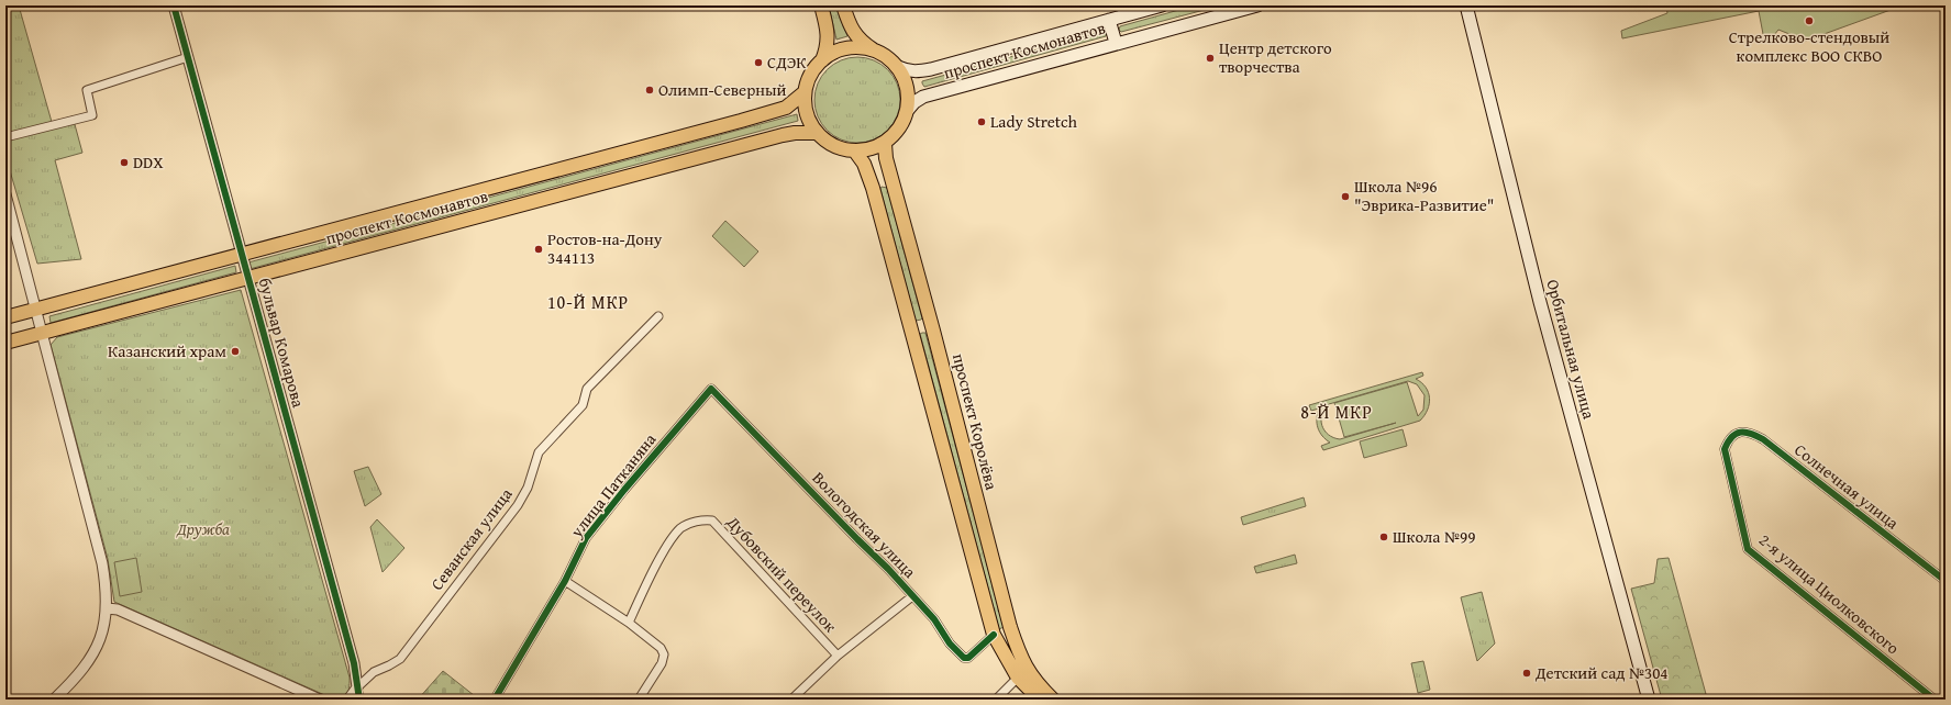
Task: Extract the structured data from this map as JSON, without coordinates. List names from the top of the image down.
{
  "streets": {
    "main road": ["проспект Космонавтов", "Орбитальная улица", "проспект Королёва"],
    "street": [
      "бульвар Комарова",
      "улица Патканяна",
      "Солнечная улица",
      "Вологодская улица",
      "Севанская улица",
      "Дубовский переулок",
      "2-я улица Циолковского"
    ]
  },
  "crossings": [
    ["проспект Космонавтов", "бульвар Комарова"],
    ["проспект Космонавтов", "проспект Королёва"],
    ["бульвар Комарова", "Севанская улица"],
    ["улица Патканяна", "Вологодская улица"],
    ["Солнечная улица", "2-я улица Циолковского"]
  ],
  "districts": ["10-Й МКР", "8-Й МКР"],
  "parks": ["Дружба"],
  "places": [
    "Стрелково-стендовый комплекс ВОО СКВО",
    "Центр детского творчества",
    "СДЭК",
    "Олимп-Северный",
    "Lady Stretch",
    "DDX",
    "Школа №96 \"Эврика-Развитие\"",
    "Ростов-на-Дону 344113",
    "Казанский храм",
    "Школа №99",
    "Детский сад №304"
  ]
}
